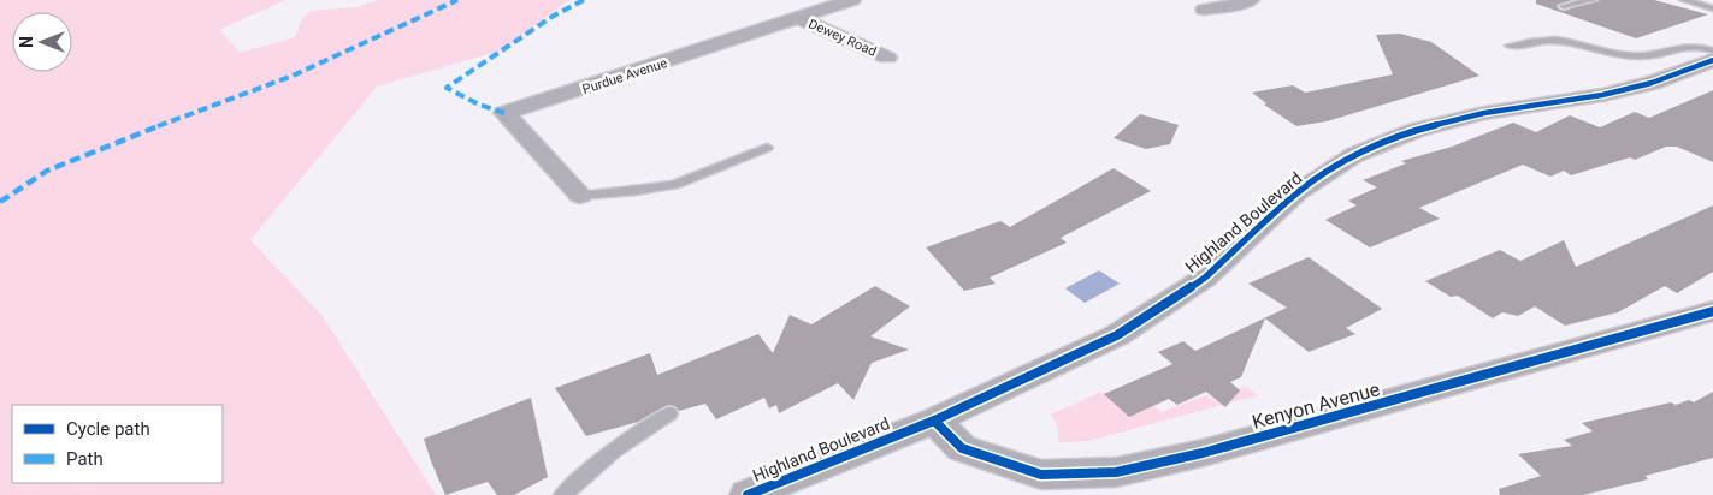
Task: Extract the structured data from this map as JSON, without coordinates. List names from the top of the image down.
{
  "streets": {
    "street": [
      "Dewey Road",
      "Purdue Avenue",
      "Highland Boulevard",
      "Kenyon Avenue"
    ]
  },
  "crossings": [
    ["Dewey Road", "Purdue Avenue"],
    ["Highland Boulevard", "Kenyon Avenue"]
  ],
  "legend": ["Cycle path", "Path"],
  "north": "left"
}
